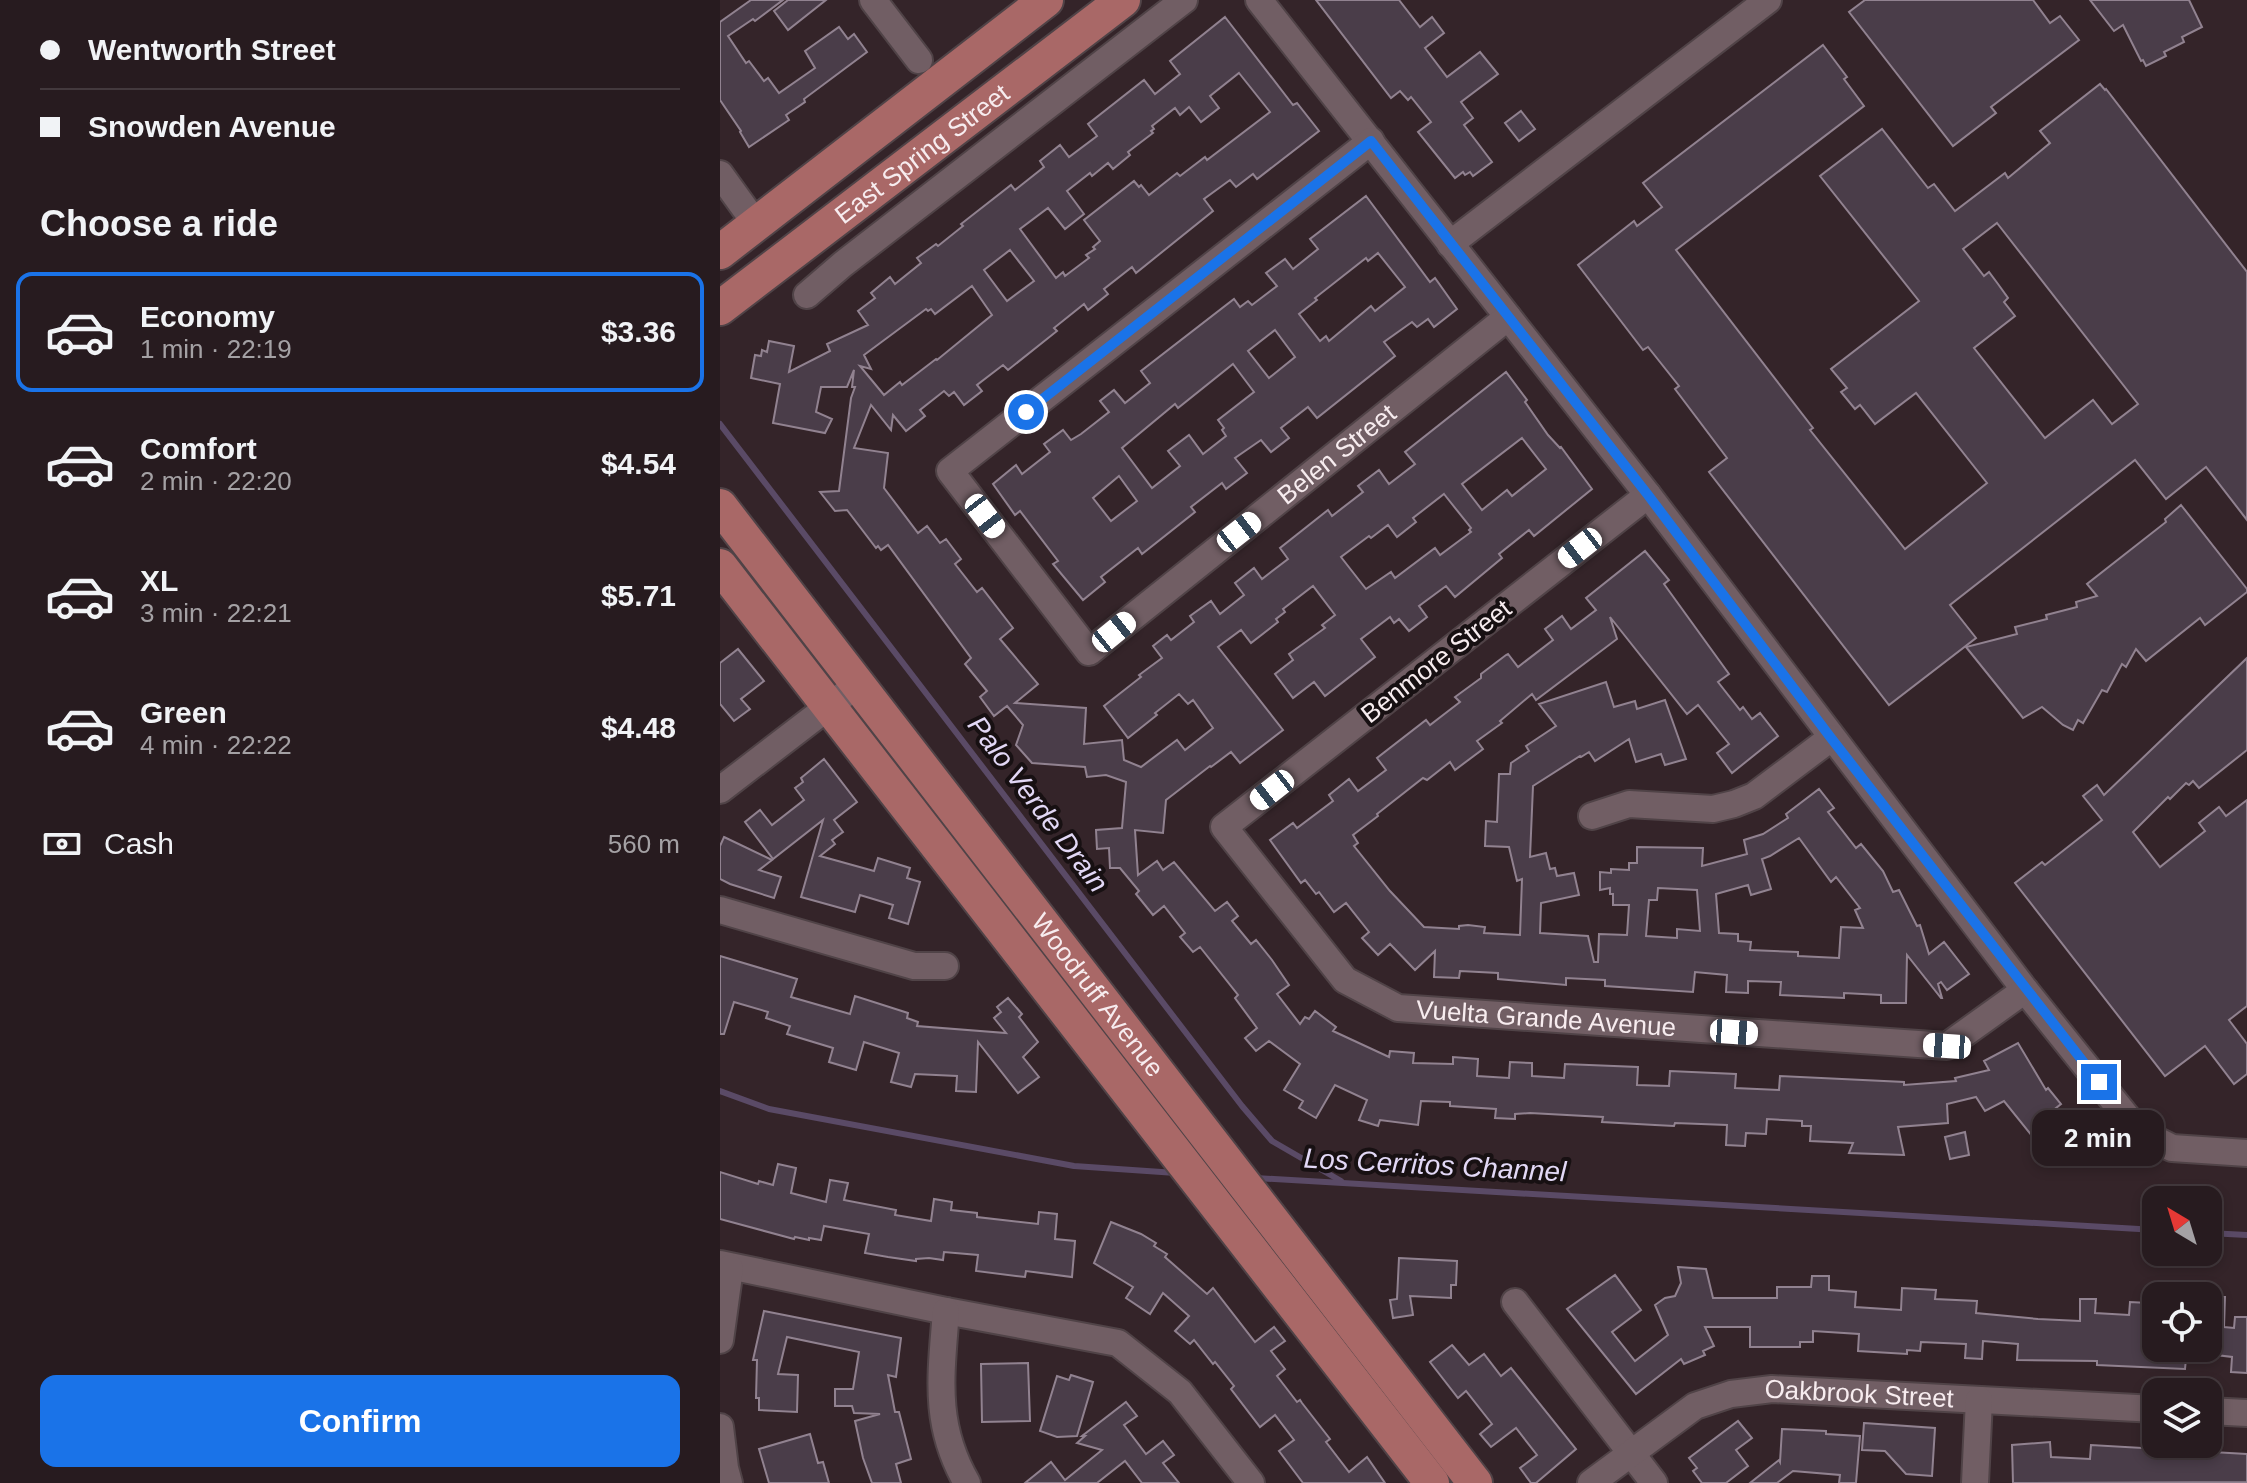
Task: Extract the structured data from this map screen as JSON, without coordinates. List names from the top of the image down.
{
  "streets": {
    "main road": ["East Spring Street", "Woodruff Avenue"],
    "street": [
      "Belen Street",
      "Benmore Street",
      "Vuelta Grande Avenue",
      "Oakbrook Street"
    ]
  },
  "crossings": [
    ["Benmore Street", "Vuelta Grande Avenue"]
  ],
  "water": ["Palo Verde Drain", "Los Cerritos Channel"],
  "north": "top left",
  "page": {
    "banner": ["Wentworth Street", "Snowden Avenue"],
    "heading": "Choose a ride",
    "list": [
      {
        "name": "Economy",
        "note": "1 min · 22:19",
        "value": "$3.36"
      },
      {
        "name": "Comfort",
        "note": "2 min · 22:20",
        "value": "$4.54"
      },
      {
        "name": "XL",
        "note": "3 min · 22:21",
        "value": "$5.71"
      },
      {
        "name": "Green",
        "note": "4 min · 22:22",
        "value": "$4.48"
      }
    ],
    "pay": ["Cash", "560 m"],
    "bubble": "2 min",
    "buttons": "Confirm"
  }
}
